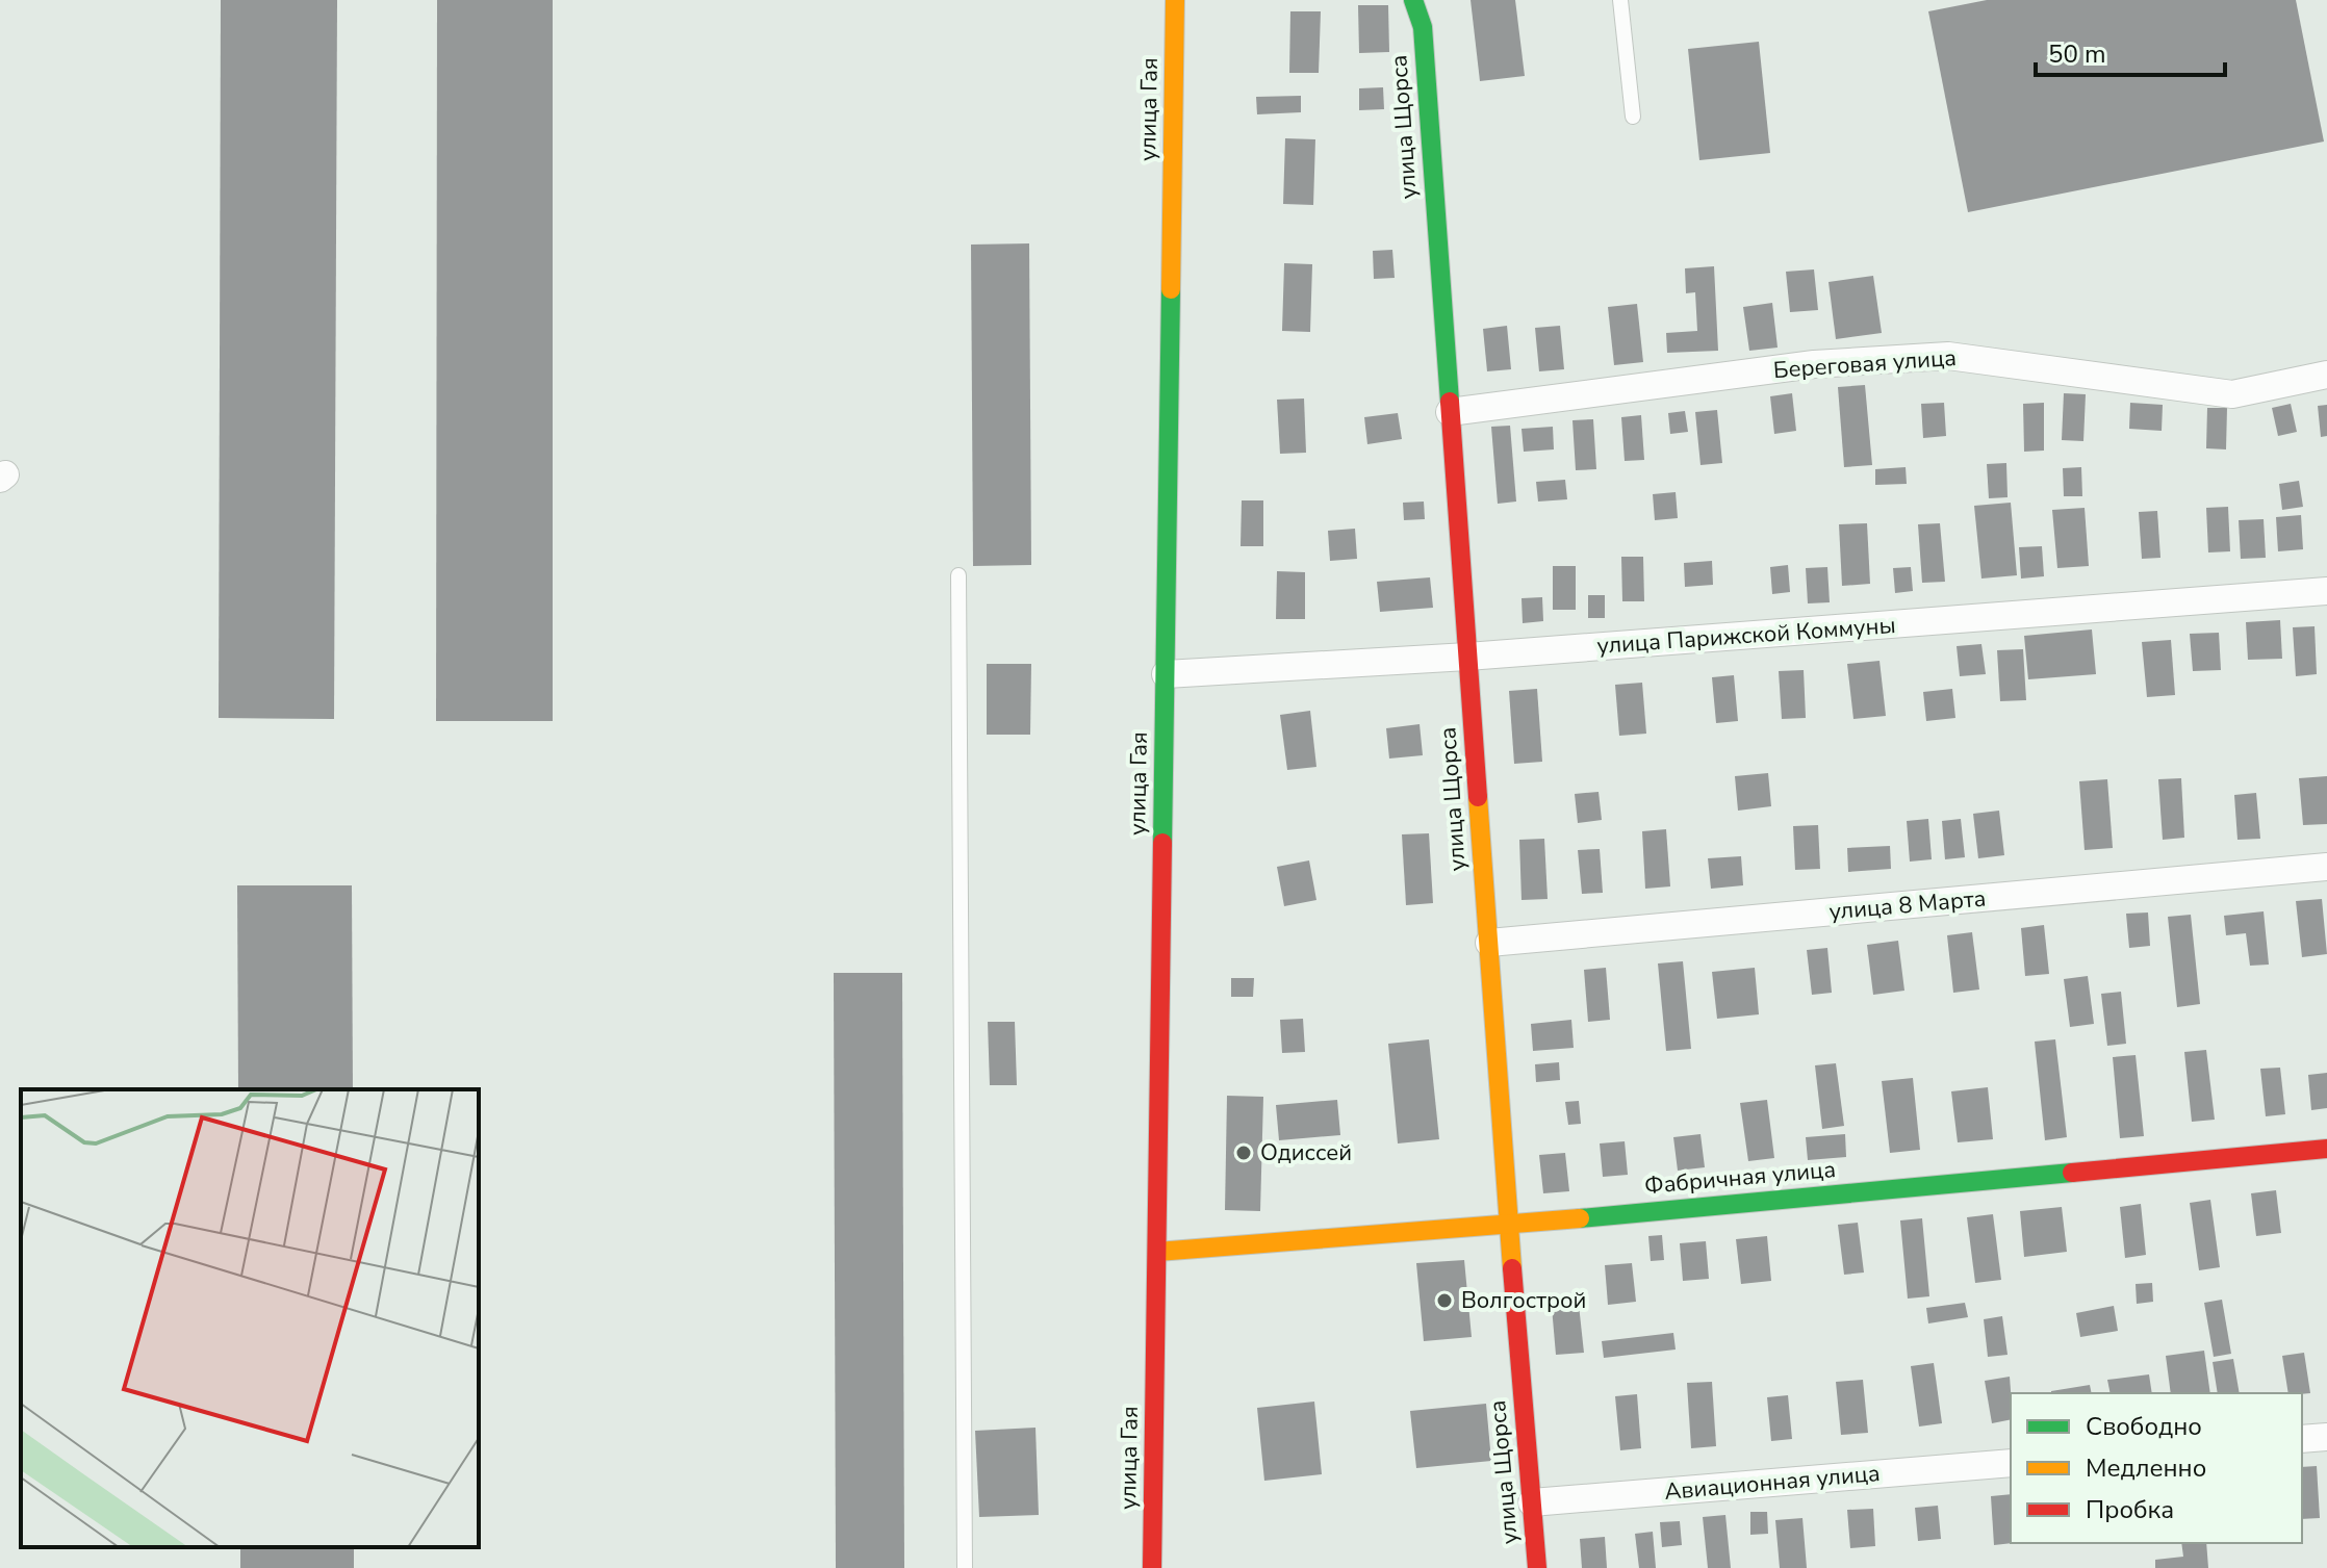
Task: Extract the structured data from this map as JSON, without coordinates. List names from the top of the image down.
{
  "streets": {
    "street": [
      "улица Гая",
      "улица Щорса",
      "Береговая улица",
      "улица Парижской Коммуны",
      "улица 8 Марта",
      "Фабричная улица",
      "Авиационная улица"
    ]
  },
  "crossings": [
    ["улица Гая", "улица Парижской Коммуны"],
    ["улица Гая", "Фабричная улица"],
    ["улица Щорса", "Береговая улица"],
    ["улица Щорса", "улица Парижской Коммуны"],
    ["улица Щорса", "улица 8 Марта"],
    ["улица Щорса", "Фабричная улица"],
    ["улица Щорса", "Авиационная улица"]
  ],
  "places": ["Одиссей", "Волгострой"],
  "legend": ["Свободно", "Медленно", "Пробка"],
  "scale_bar": "50 m"
}
